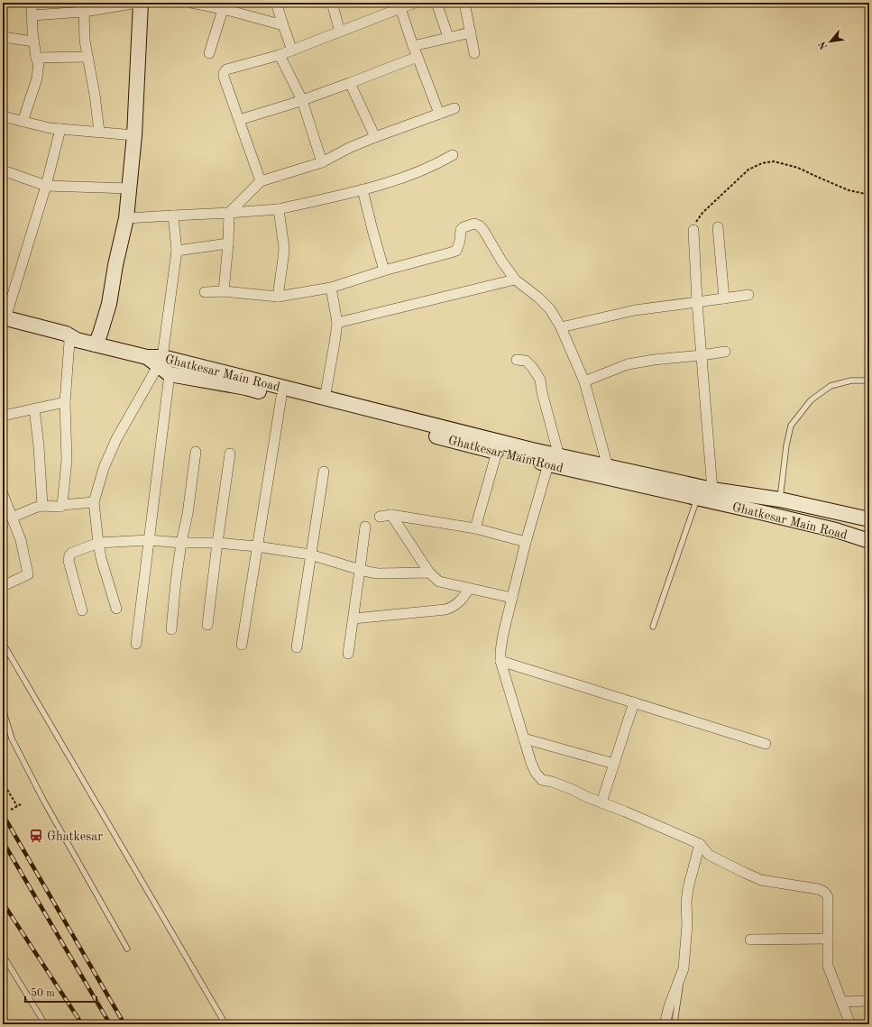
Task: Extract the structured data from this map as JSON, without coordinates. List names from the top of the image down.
{
  "streets": {
    "main road": ["Ghatkesar Main Road"]
  },
  "places": {
    "station": ["Ghatkesar"]
  },
  "scale_bar": "50 m",
  "north": "bottom left"
}
